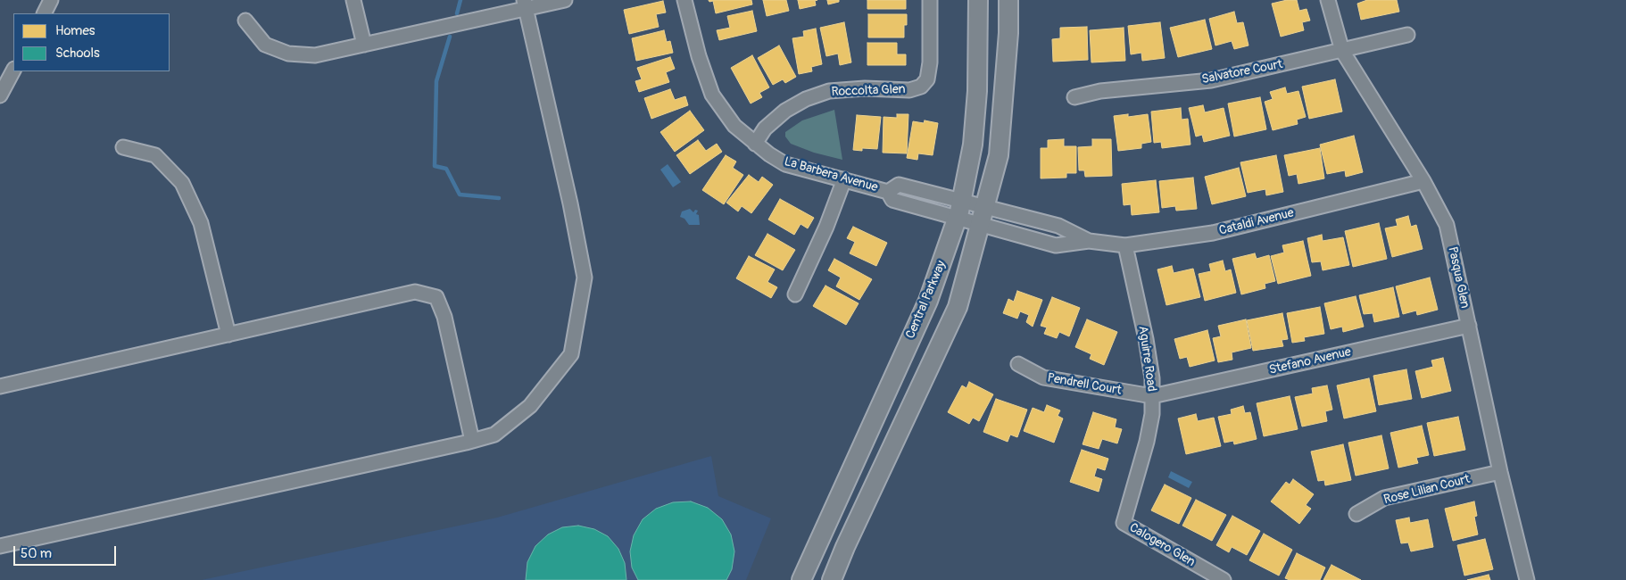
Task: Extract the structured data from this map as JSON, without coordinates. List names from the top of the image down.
{
  "streets": {
    "main road": ["Central Parkway"],
    "street": [
      "Salvatore Court",
      "Roccolta Glen",
      "La Barbera Avenue",
      "Cataldi Avenue",
      "Pasqua Glen",
      "Aguirre Road",
      "Stefano Avenue",
      "Pendrell Court",
      "Rose Lilian Court",
      "Calogero Glen"
    ]
  },
  "crossings": [
    ["Salvatore Court", "Pasqua Glen"],
    ["Roccolta Glen", "La Barbera Avenue"],
    ["La Barbera Avenue", "Cataldi Avenue"],
    ["La Barbera Avenue", "Central Parkway"],
    ["Cataldi Avenue", "Pasqua Glen"],
    ["Cataldi Avenue", "Central Parkway"],
    ["Cataldi Avenue", "Aguirre Road"],
    ["Pasqua Glen", "Stefano Avenue"],
    ["Pasqua Glen", "Rose Lilian Court"],
    ["Aguirre Road", "Stefano Avenue"],
    ["Aguirre Road", "Pendrell Court"],
    ["Aguirre Road", "Calogero Glen"],
    ["Stefano Avenue", "Pendrell Court"]
  ],
  "legend": ["Homes", "Schools"],
  "scale_bar": "50 m"
}
